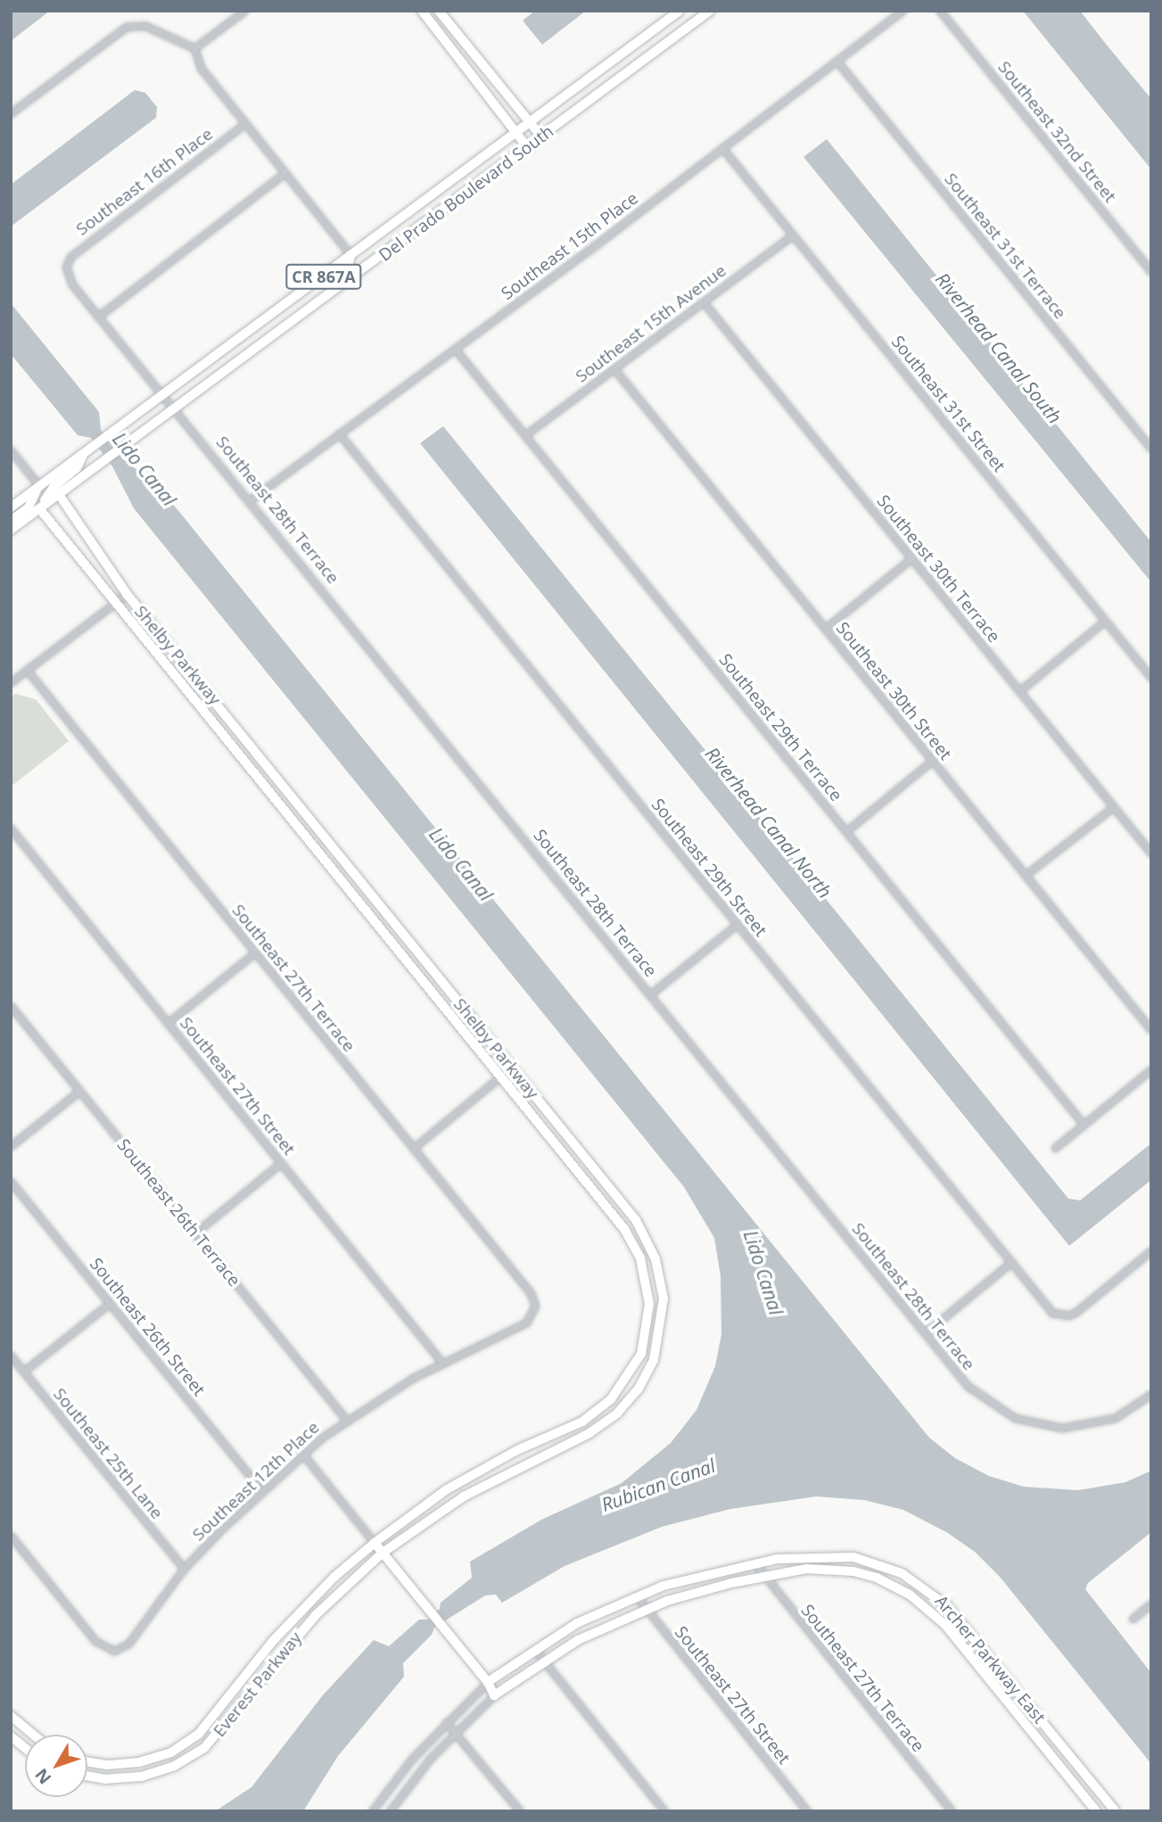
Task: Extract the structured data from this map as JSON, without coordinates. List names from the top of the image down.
{
  "streets": {
    "main road": ["Del Prado Boulevard South", "CR 867A"],
    "street": [
      "Southeast 32nd Street",
      "Southeast 16th Place",
      "Southeast 15th Place",
      "Southeast 31st Terrace",
      "Southeast 15th Avenue",
      "Southeast 31st Street",
      "Southeast 28th Terrace",
      "Southeast 30th Terrace",
      "Shelby Parkway",
      "Southeast 30th Street",
      "Southeast 29th Terrace",
      "Southeast 29th Street",
      "Southeast 27th Terrace",
      "Southeast 27th Street",
      "Southeast 26th Terrace",
      "Southeast 26th Street",
      "Southeast 25th Lane",
      "Southeast 12th Place",
      "Archer Parkway East",
      "Everest Parkway"
    ]
  },
  "crossings": [
    ["Southeast 16th Place", "Southeast 28th Terrace"],
    ["Del Prado Boulevard South", "Southeast 28th Terrace"],
    ["Del Prado Boulevard South", "Shelby Parkway"],
    ["Southeast 15th Place", "Southeast 31st Terrace"],
    ["Southeast 15th Place", "Southeast 31st Street"],
    ["Southeast 15th Place", "Southeast 28th Terrace"],
    ["Southeast 15th Place", "Southeast 29th Terrace"],
    ["Southeast 15th Place", "Southeast 29th Street"],
    ["Southeast 15th Avenue", "Southeast 31st Street"],
    ["Southeast 15th Avenue", "Southeast 30th Terrace"],
    ["Southeast 15th Avenue", "Southeast 30th Street"],
    ["Southeast 15th Avenue", "Southeast 29th Terrace"],
    ["Shelby Parkway", "Everest Parkway"],
    ["Southeast 27th Terrace", "Southeast 12th Place"],
    ["Southeast 27th Terrace", "Archer Parkway East"],
    ["Southeast 27th Street", "Southeast 12th Place"],
    ["Southeast 27th Street", "Archer Parkway East"],
    ["Southeast 26th Terrace", "Southeast 12th Place"],
    ["Southeast 26th Street", "Southeast 12th Place"],
    ["Southeast 25th Lane", "Southeast 12th Place"]
  ],
  "water": [
    "Riverhead Canal South",
    "Lido Canal",
    "Riverhead Canal North",
    "Rubican Canal"
  ],
  "north": "bottom left"
}
